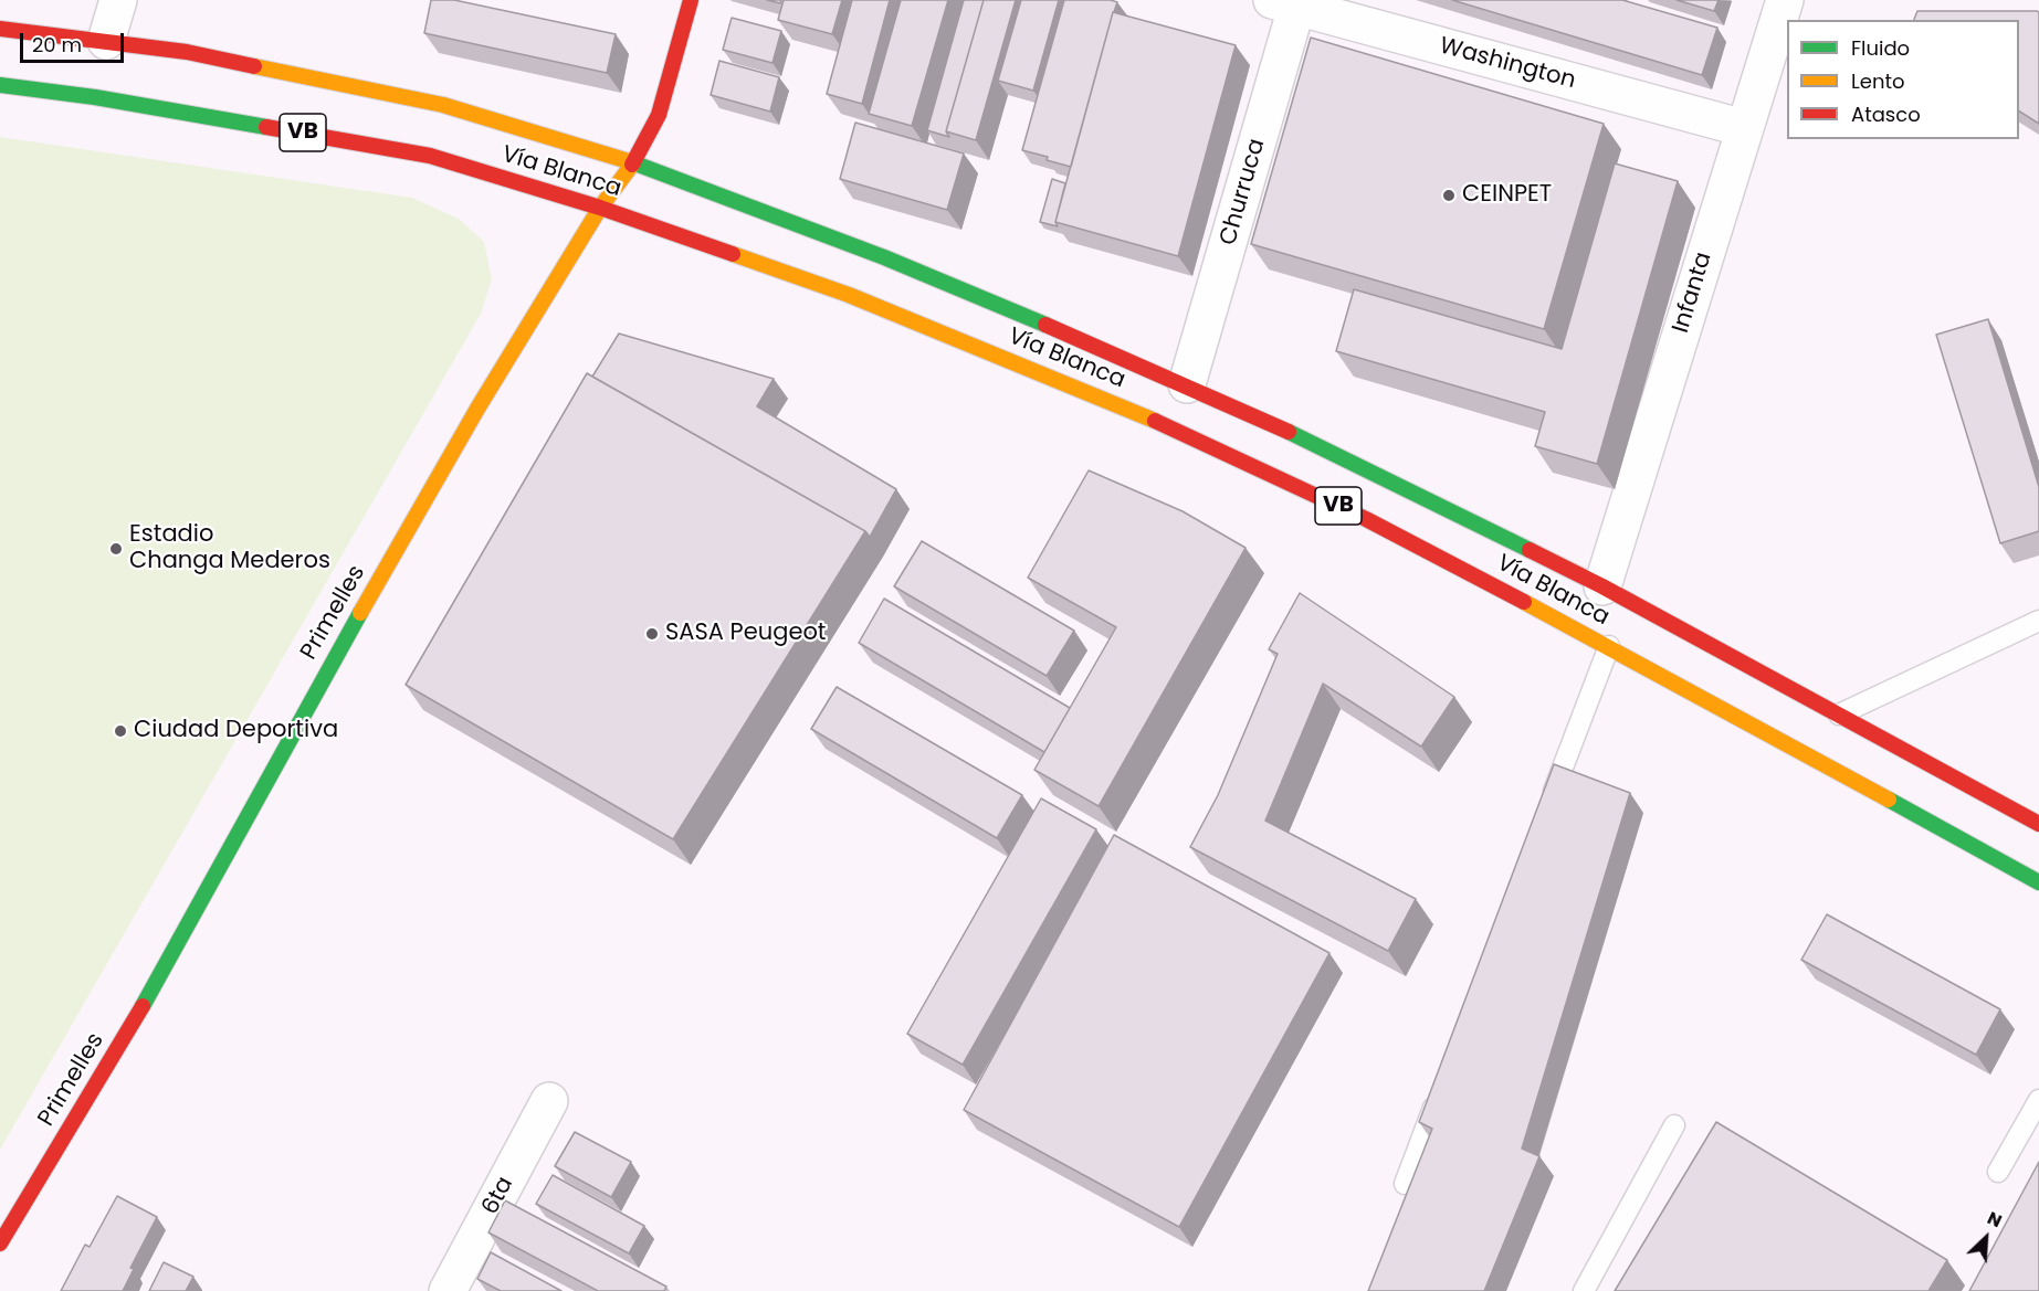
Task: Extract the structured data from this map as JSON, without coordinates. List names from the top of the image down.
{
  "streets": {
    "main road": ["VB", "Vía Blanca", "Primelles"],
    "street": [
      "Washington",
      "Churruca",
      "Infanta",
      "6ta"
    ]
  },
  "crossings": [
    ["Washington", "Churruca"],
    ["Washington", "Infanta"],
    ["Vía Blanca", "Churruca"],
    ["Vía Blanca", "Infanta"],
    ["Vía Blanca", "Primelles"]
  ],
  "places": [
    "CEINPET",
    "Estadio Changa Mederos",
    "SASA Peugeot",
    "Ciudad Deportiva"
  ],
  "legend": ["Fluido", "Lento", "Atasco"],
  "scale_bar": "20 m",
  "north": "top right"
}
